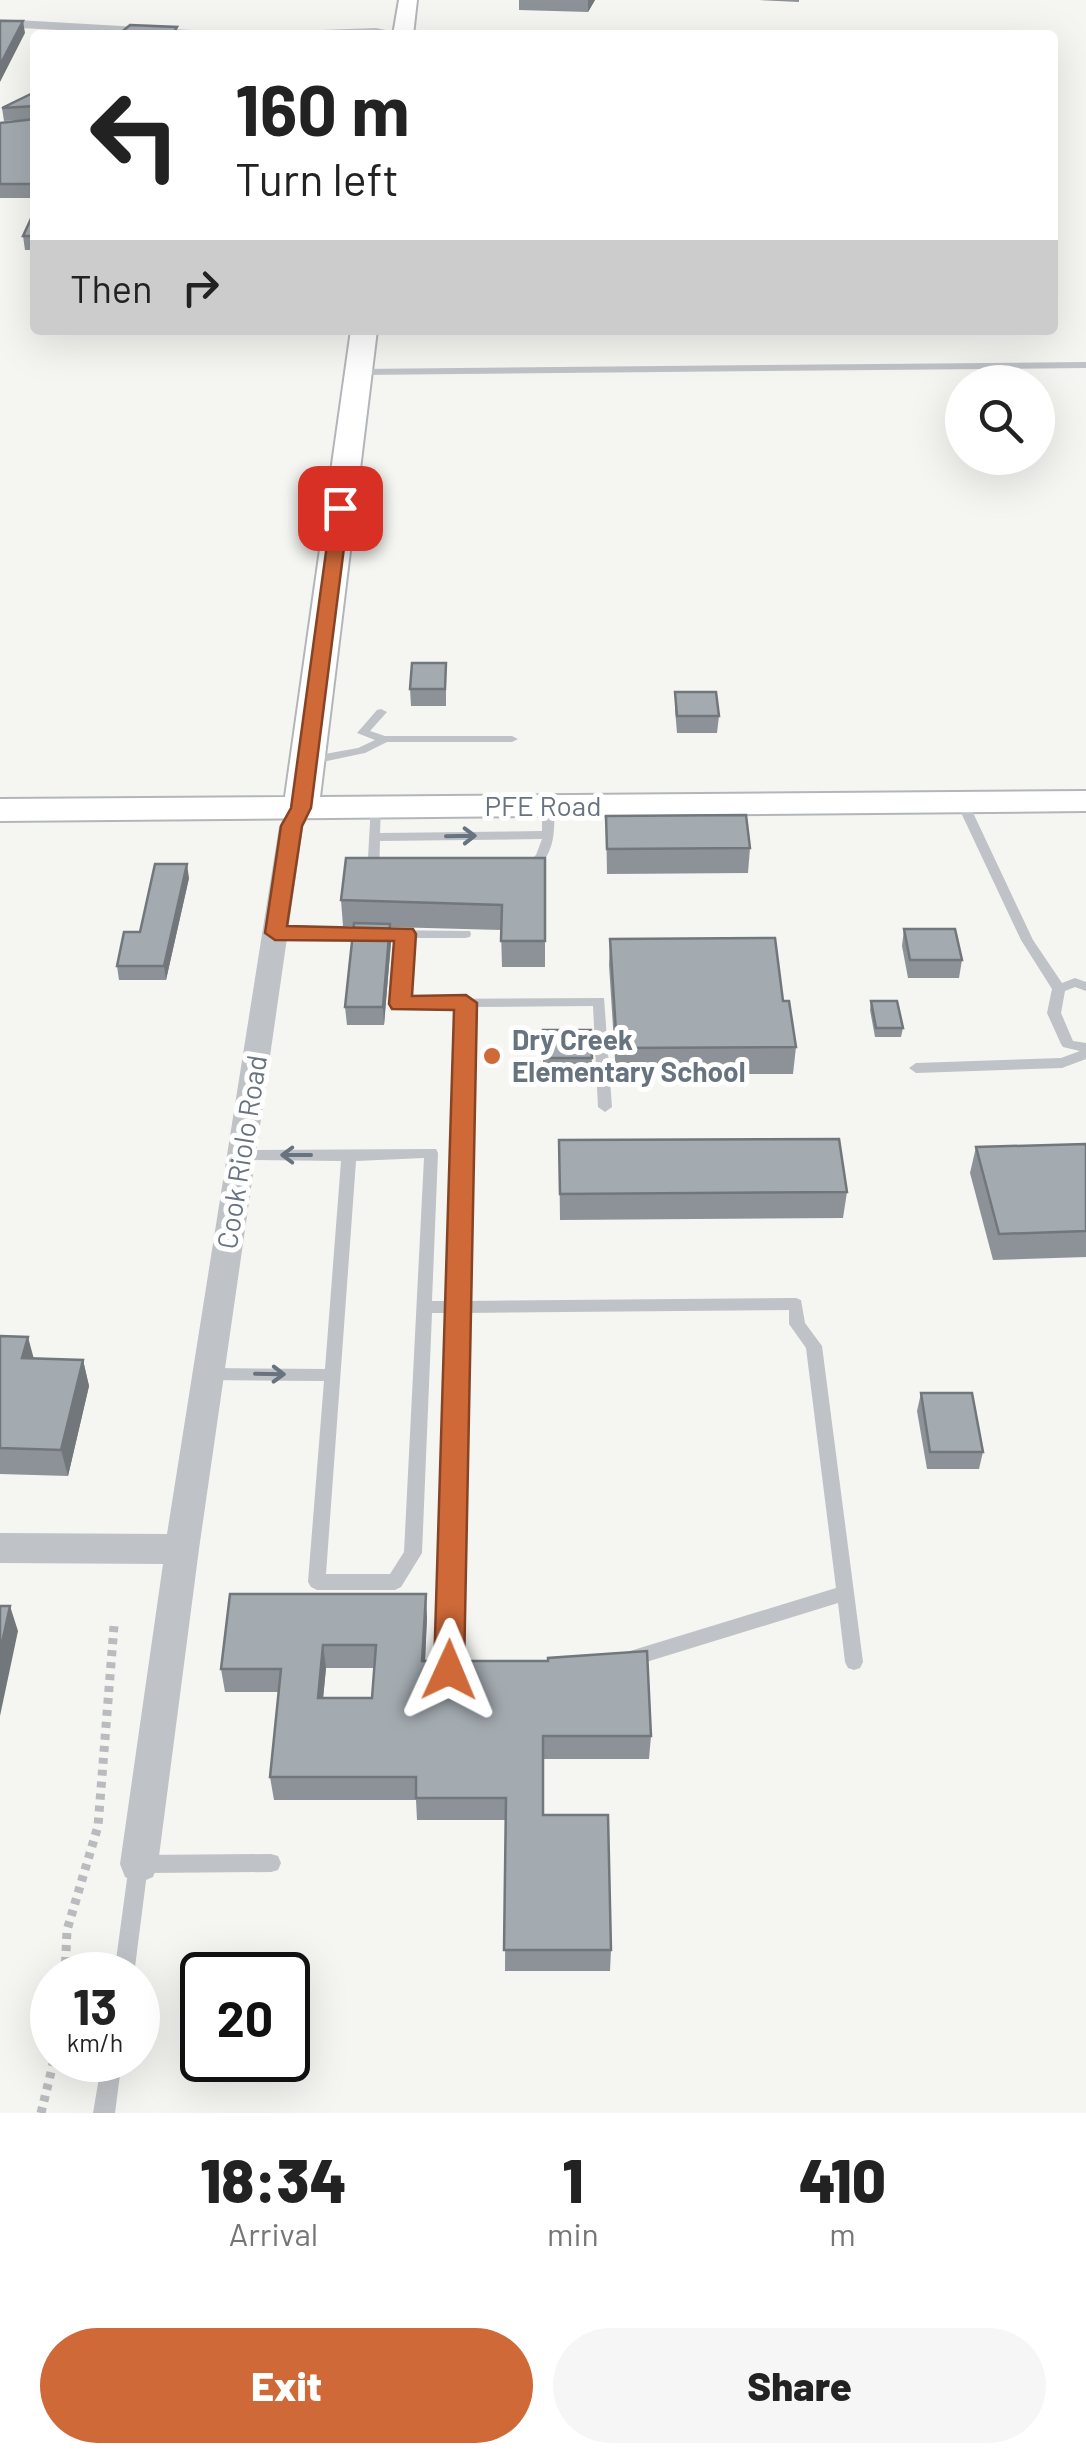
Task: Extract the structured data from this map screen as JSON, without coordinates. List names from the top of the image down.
{
  "streets": {
    "street": ["PFE Road", "Cook Riolo Road"]
  },
  "crossings": [
    ["PFE Road", "Cook Riolo Road"]
  ],
  "places": ["Dry Creek Elementary School"],
  "page": {
    "turn": ["160 m", "Turn left"],
    "then": "Then",
    "speed": "13 km/h",
    "limit": "20",
    "eta": [
      "18:34",
      "Arrival",
      "1",
      "min",
      "410",
      "m"
    ],
    "buttons": ["Exit", "Share"]
  }
}
